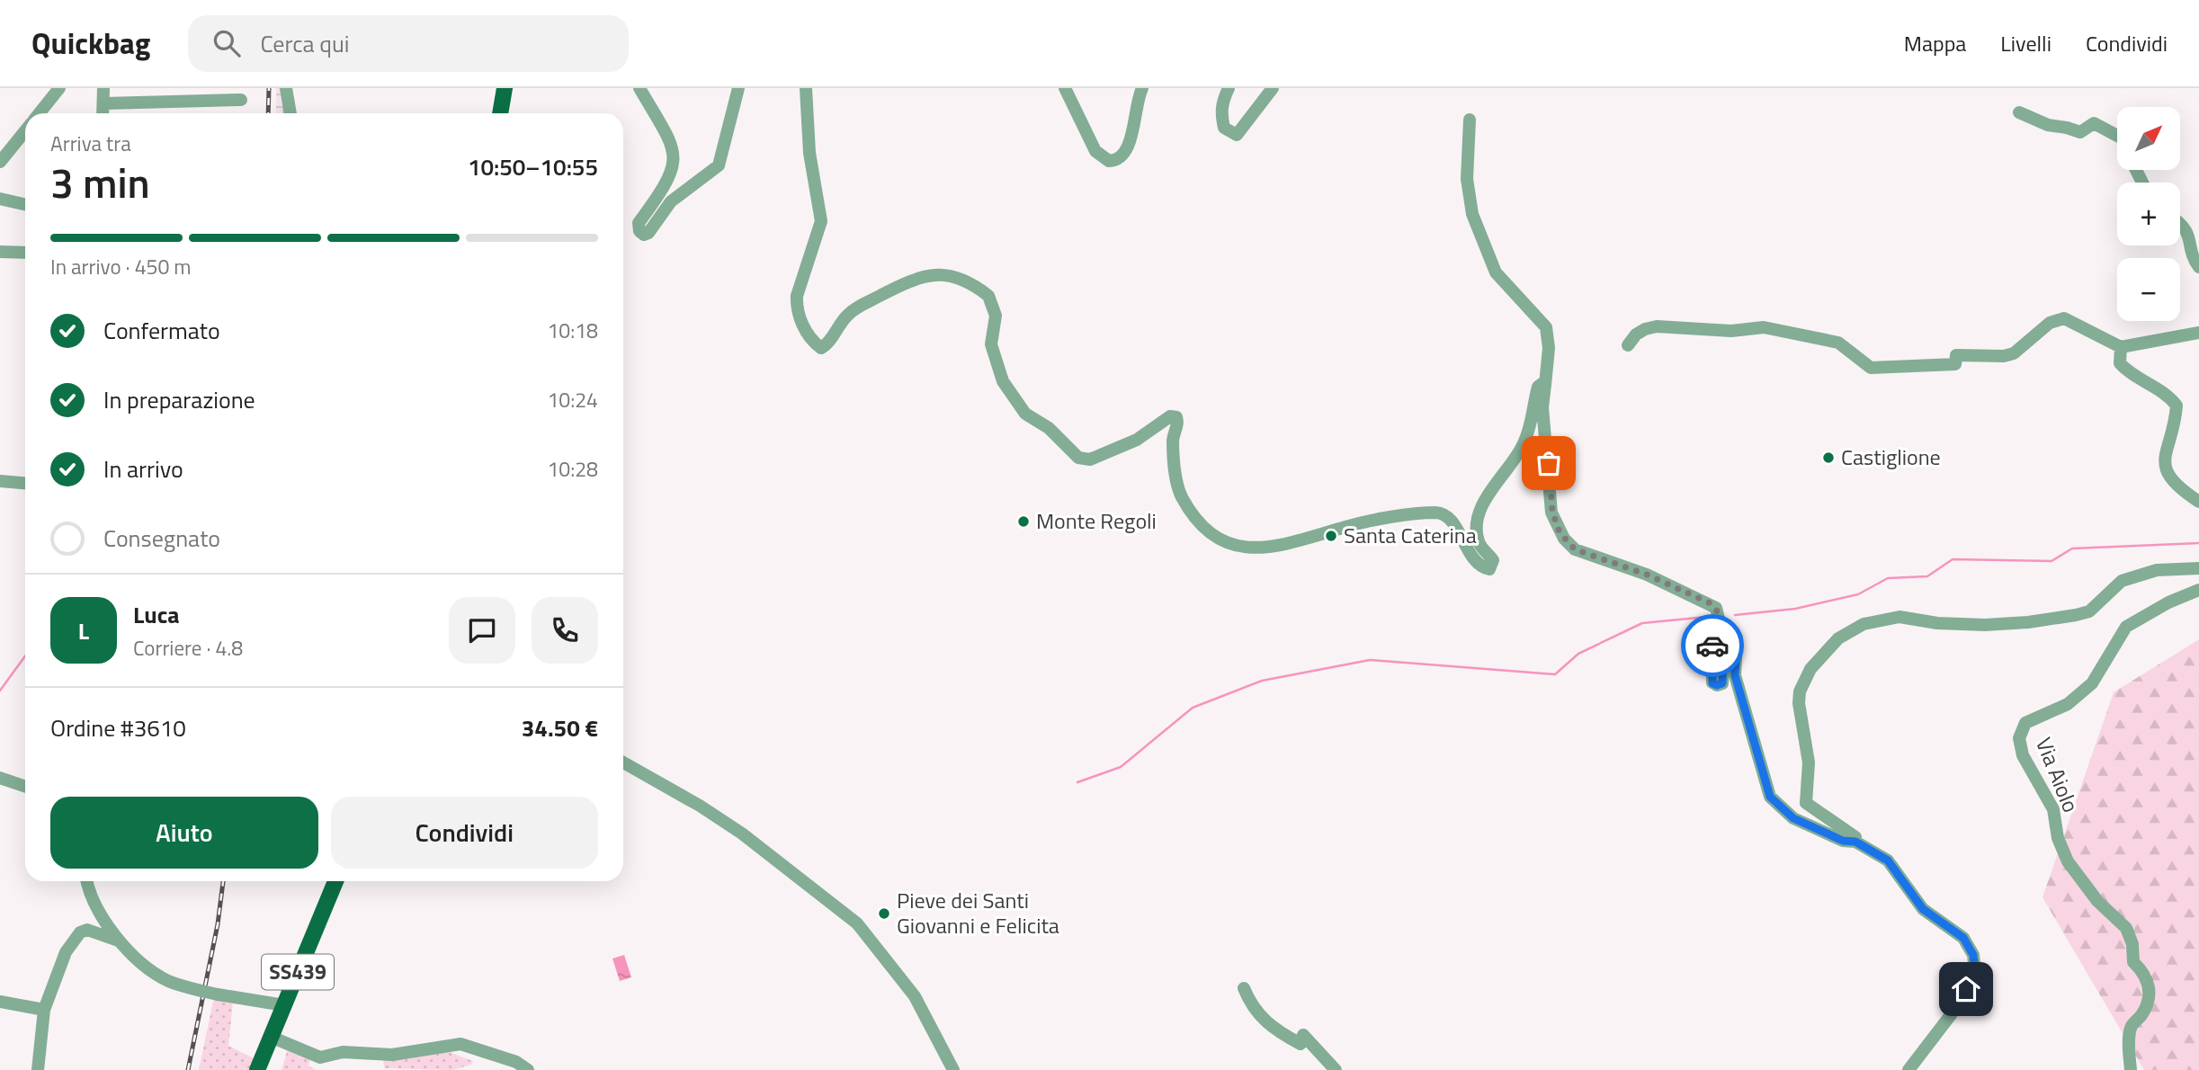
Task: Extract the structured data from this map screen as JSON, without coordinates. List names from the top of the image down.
{
  "streets": {
    "main road": ["SS439"],
    "street": ["Via Aiolo"]
  },
  "places": [
    "Castiglione",
    "Monte Regoli",
    "Santa Caterina",
    "Pieve dei Santi Giovanni e Felicita"
  ],
  "north": "top right",
  "page": {
    "header": "Quickbag",
    "search": "Cerca qui",
    "nav": ["Mappa", "Livelli", "Condividi"],
    "map_buttons": ["+", "−"],
    "heading": ["3 min", "Arriva tra", "10:50–10:55"],
    "panel": [
      "Luca",
      "Corriere · 4.8",
      "Ordine #3610",
      "34.50 €"
    ],
    "bar": "In arrivo · 450 m",
    "list": [
      ["Confermato", "10:18"],
      ["In preparazione", "10:24"],
      ["In arrivo", "10:28"],
      "Consegnato"
    ],
    "round": "L",
    "buttons": ["Aiuto", "Condividi"]
  }
}
